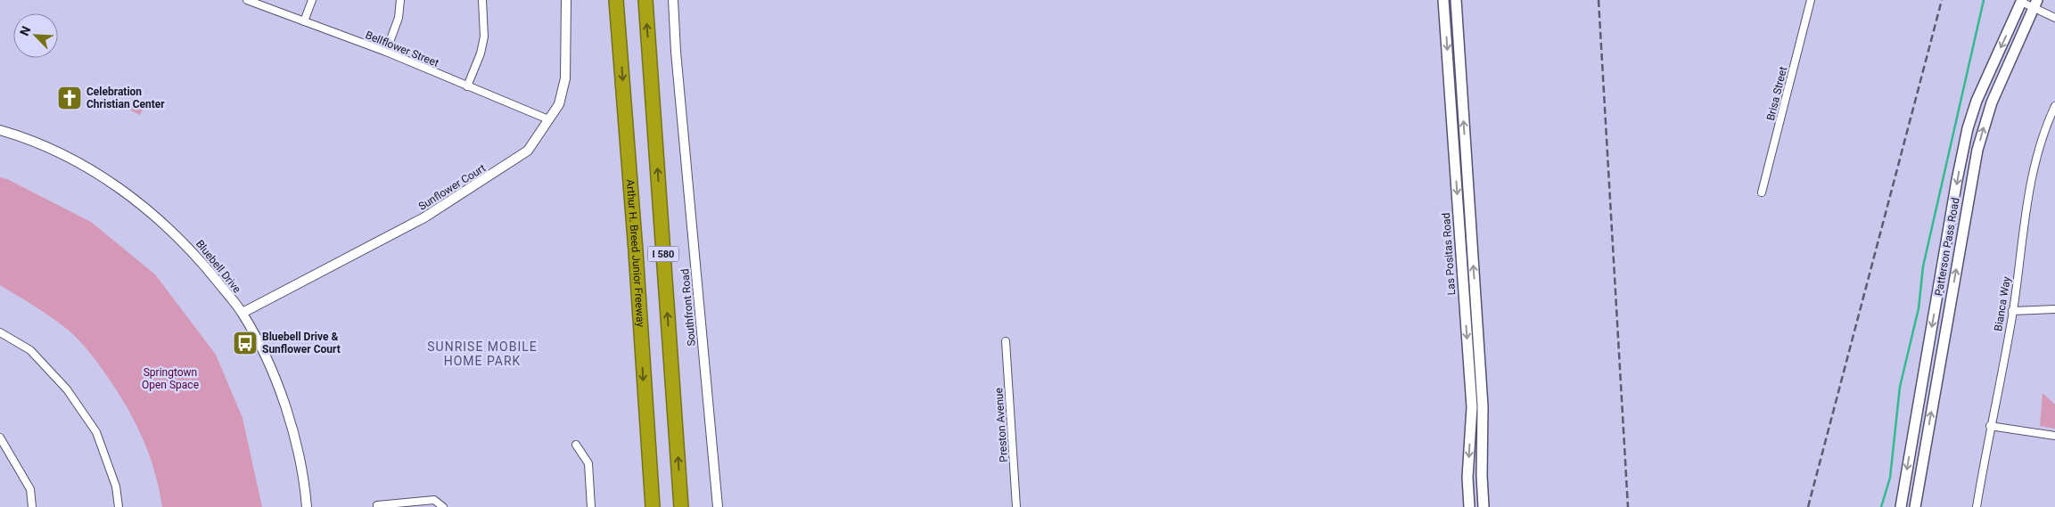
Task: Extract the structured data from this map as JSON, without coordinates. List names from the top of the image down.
{
  "streets": {
    "highway": ["Arthur H. Breed Junior Freeway", "I 580"],
    "main road": ["Patterson Pass Road", "Las Positas Road"],
    "street": [
      "Bellflower Street",
      "Brisa Street",
      "Sunflower Court",
      "Bluebell Drive",
      "Bianca Way",
      "Southfront Road",
      "Preston Avenue"
    ]
  },
  "crossings": [
    ["Bellflower Street", "Sunflower Court"],
    ["Sunflower Court", "Bluebell Drive"]
  ],
  "districts": ["SUNRISE MOBILE HOME PARK"],
  "parks": ["Springtown Open Space"],
  "places": {
    "church": ["Celebration Christian Center"],
    "bus stop": ["Bluebell Drive & Sunflower Court"]
  },
  "north": "top left"
}
